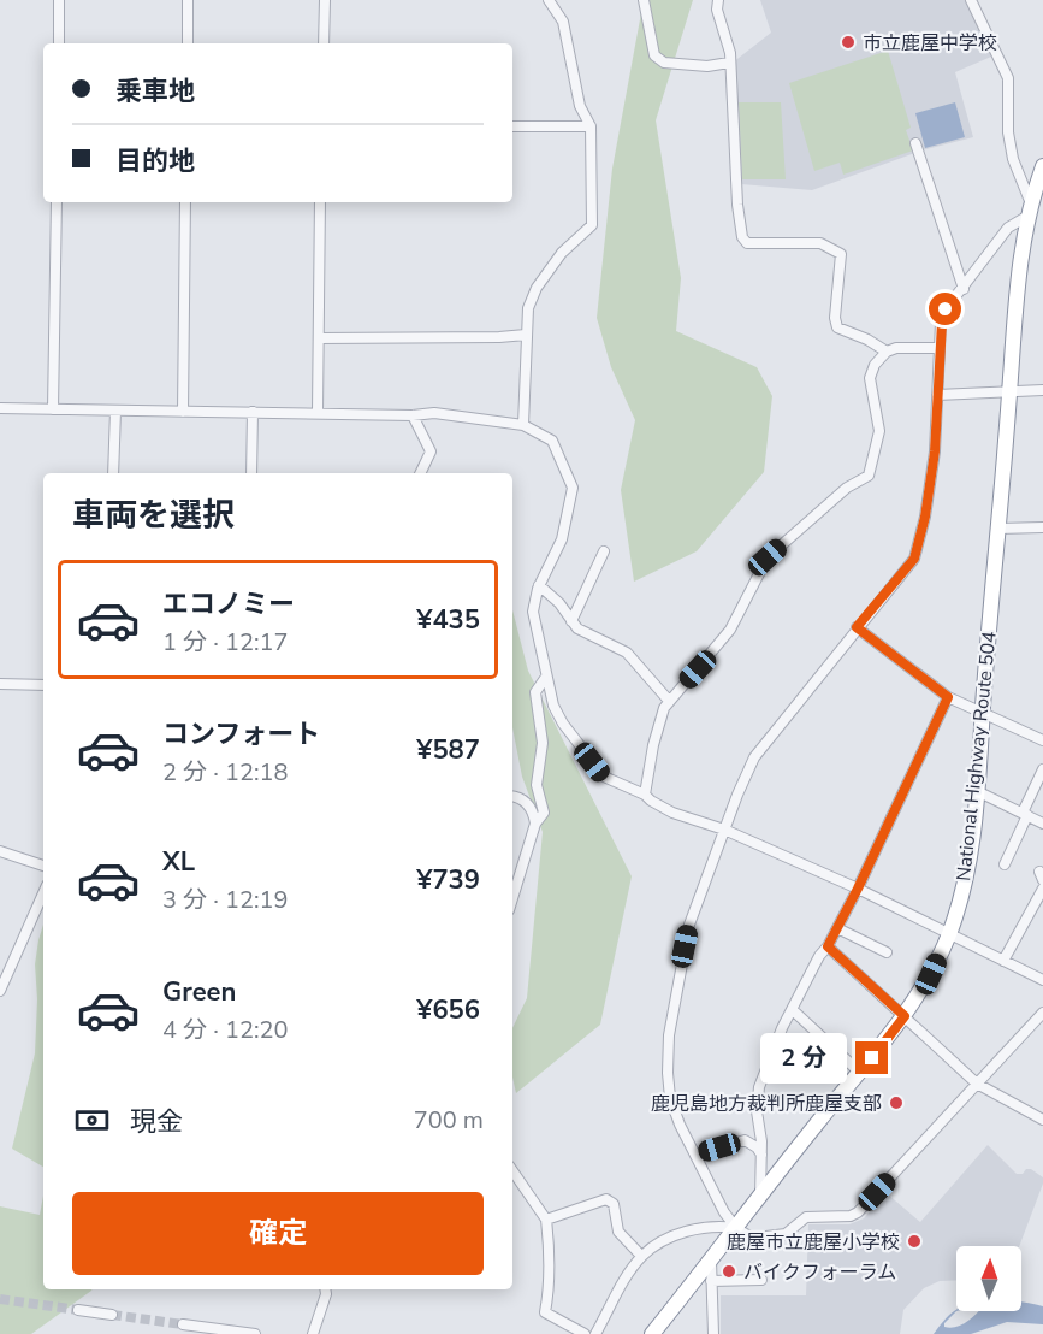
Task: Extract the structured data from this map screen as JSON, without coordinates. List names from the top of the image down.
{
  "streets": {
    "highway": ["National Highway Route 504"]
  },
  "places": [
    "市立鹿屋中学校",
    "鹿児島地方裁判所鹿屋支部",
    "鹿屋市立鹿屋小学校",
    "バイクフォーラム"
  ],
  "north": "top",
  "page": {
    "banner": ["乗車地", "目的地"],
    "heading": "車両を選択",
    "list": [
      {
        "name": "エコノミー",
        "note": "1 分 · 12:17",
        "value": "¥435"
      },
      {
        "name": "コンフォート",
        "note": "2 分 · 12:18",
        "value": "¥587"
      },
      {
        "name": "XL",
        "note": "3 分 · 12:19",
        "value": "¥739"
      },
      {
        "name": "Green",
        "note": "4 分 · 12:20",
        "value": "¥656"
      }
    ],
    "bubble": "2 分",
    "pay": ["現金", "700 m"],
    "buttons": "確定"
  }
}
